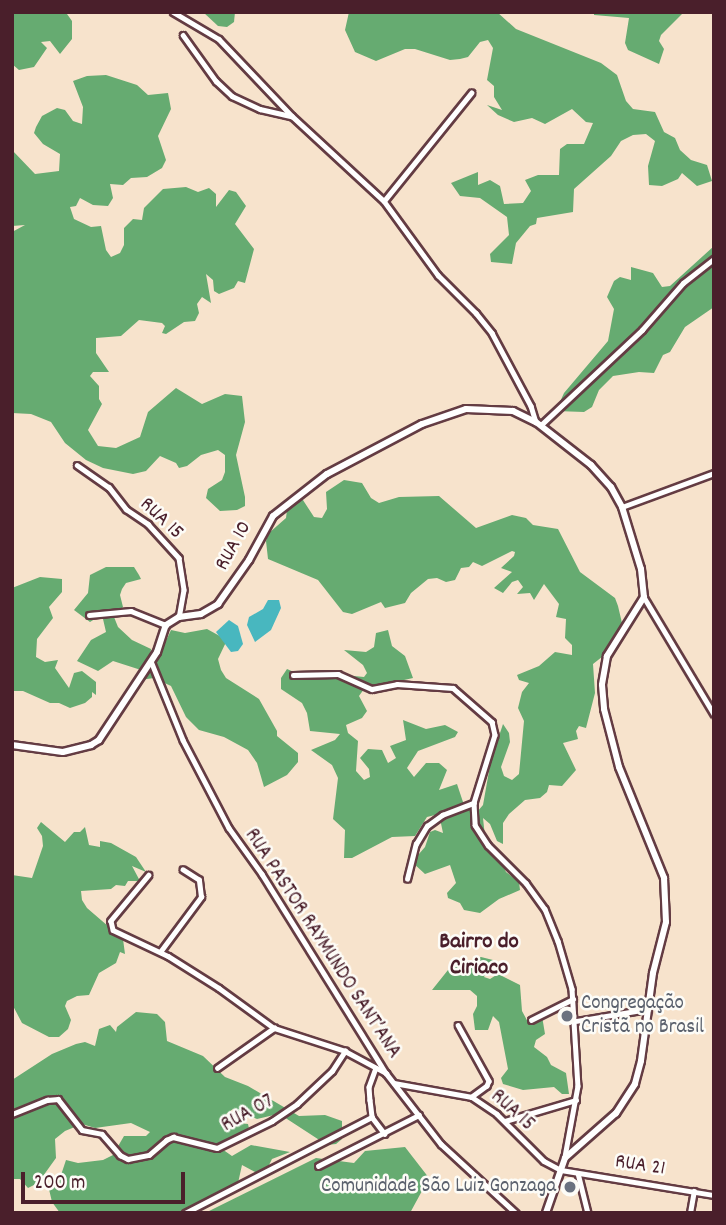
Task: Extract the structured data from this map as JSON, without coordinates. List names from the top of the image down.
{
  "streets": {
    "street": [
      "RUA 15",
      "RUA 10",
      "RUA PASTOR RAYMUNDO SANT’ANA",
      "RUA 07",
      "RUA 21"
    ]
  },
  "crossings": [
    ["RUA 15", "RUA 10"],
    ["RUA 15", "RUA PASTOR RAYMUNDO SANT’ANA"],
    ["RUA 15", "RUA 21"]
  ],
  "districts": ["Bairro do Ciriaco"],
  "places": ["Congregação Cristã no Brasil", "Comunidade São Luiz Gonzaga"],
  "scale_bar": "200 m"
}
